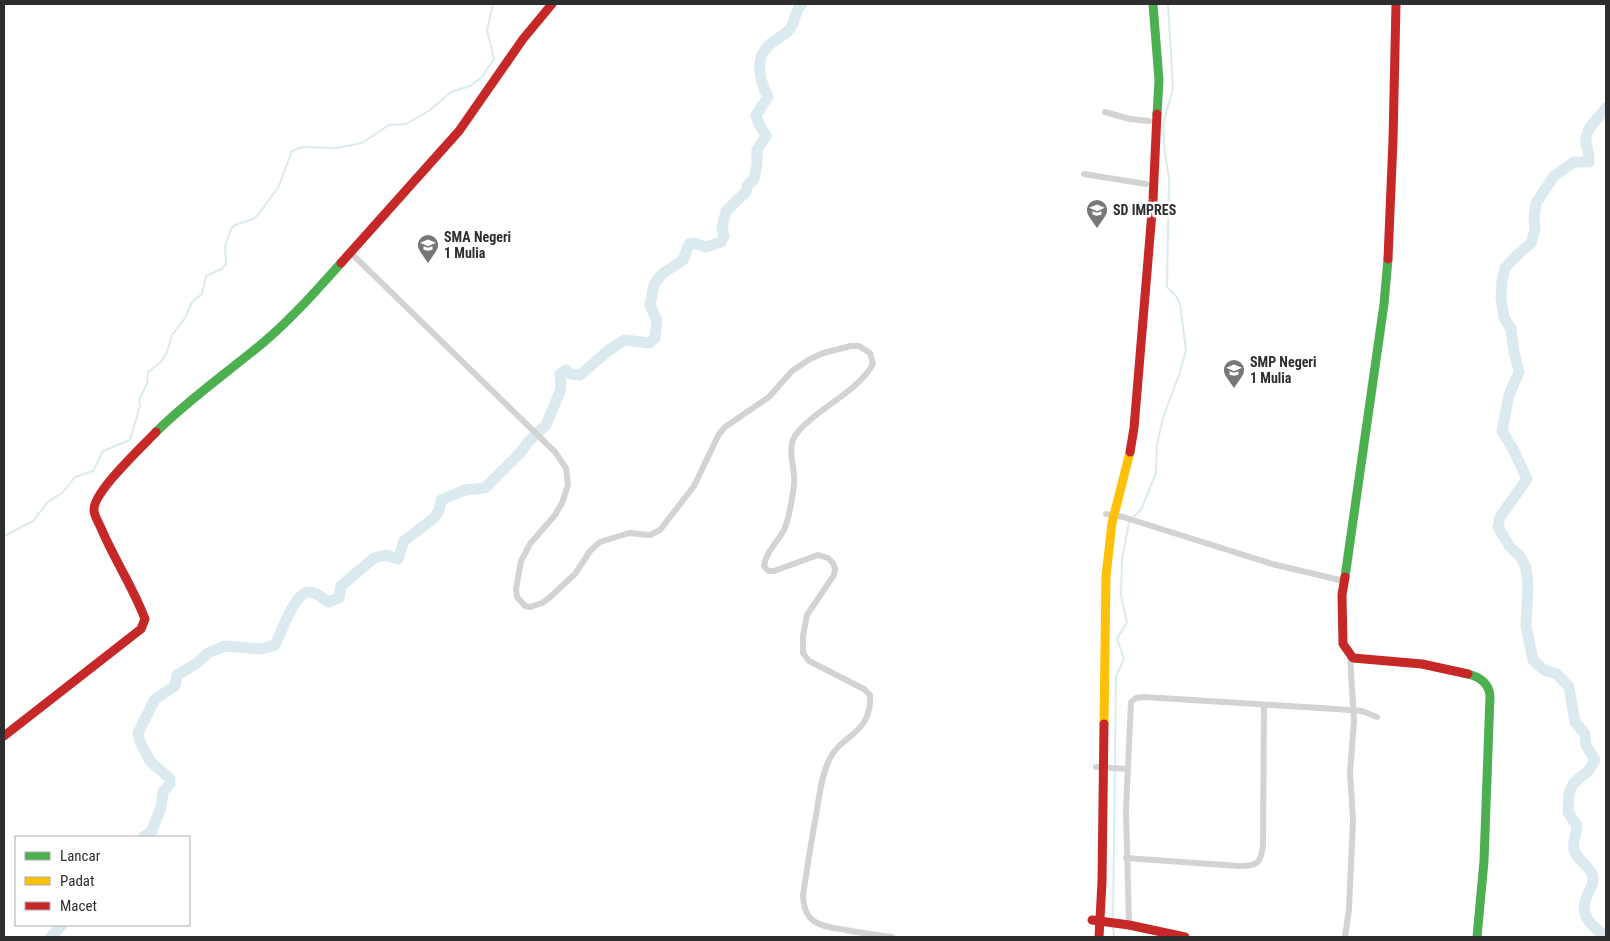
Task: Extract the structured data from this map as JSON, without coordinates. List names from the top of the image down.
{
  "places": {
    "school or university": ["SD IMPRES", "SMA Negeri 1 Mulia", "SMP Negeri 1 Mulia"]
  },
  "legend": ["Lancar", "Padat", "Macet"]
}
